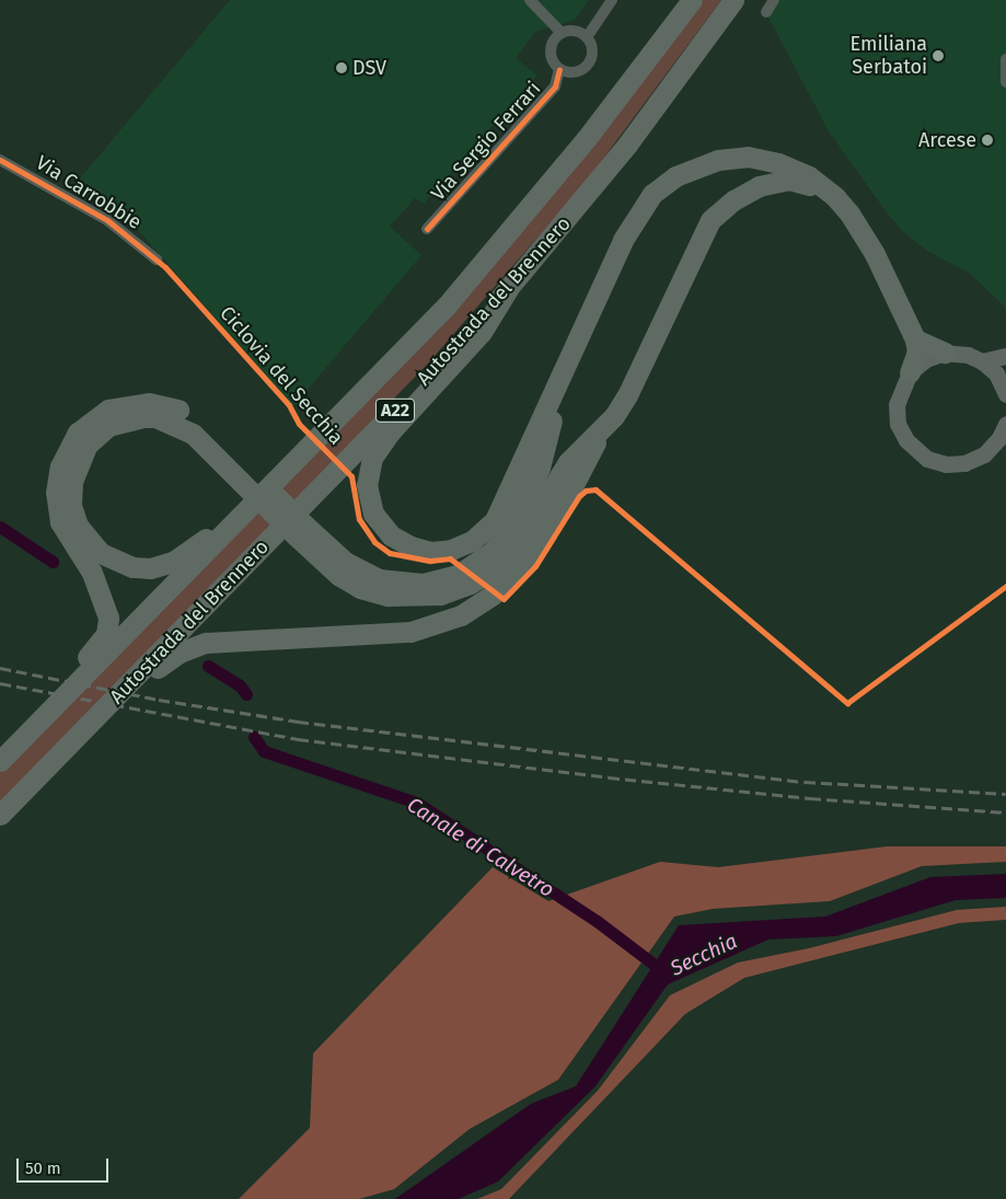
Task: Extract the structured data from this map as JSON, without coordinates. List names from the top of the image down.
{
  "streets": {
    "highway": ["Autostrada del Brennero", "A22"],
    "street": ["Via Sergio Ferrari", "Via Carrobbie"],
    "cycle path": ["Ciclovia del Secchia"]
  },
  "water": ["Canale di Calvetro", "Secchia"],
  "places": ["Emiliana Serbatoi", "DSV", "Arcese"],
  "scale_bar": "50 m"
}
